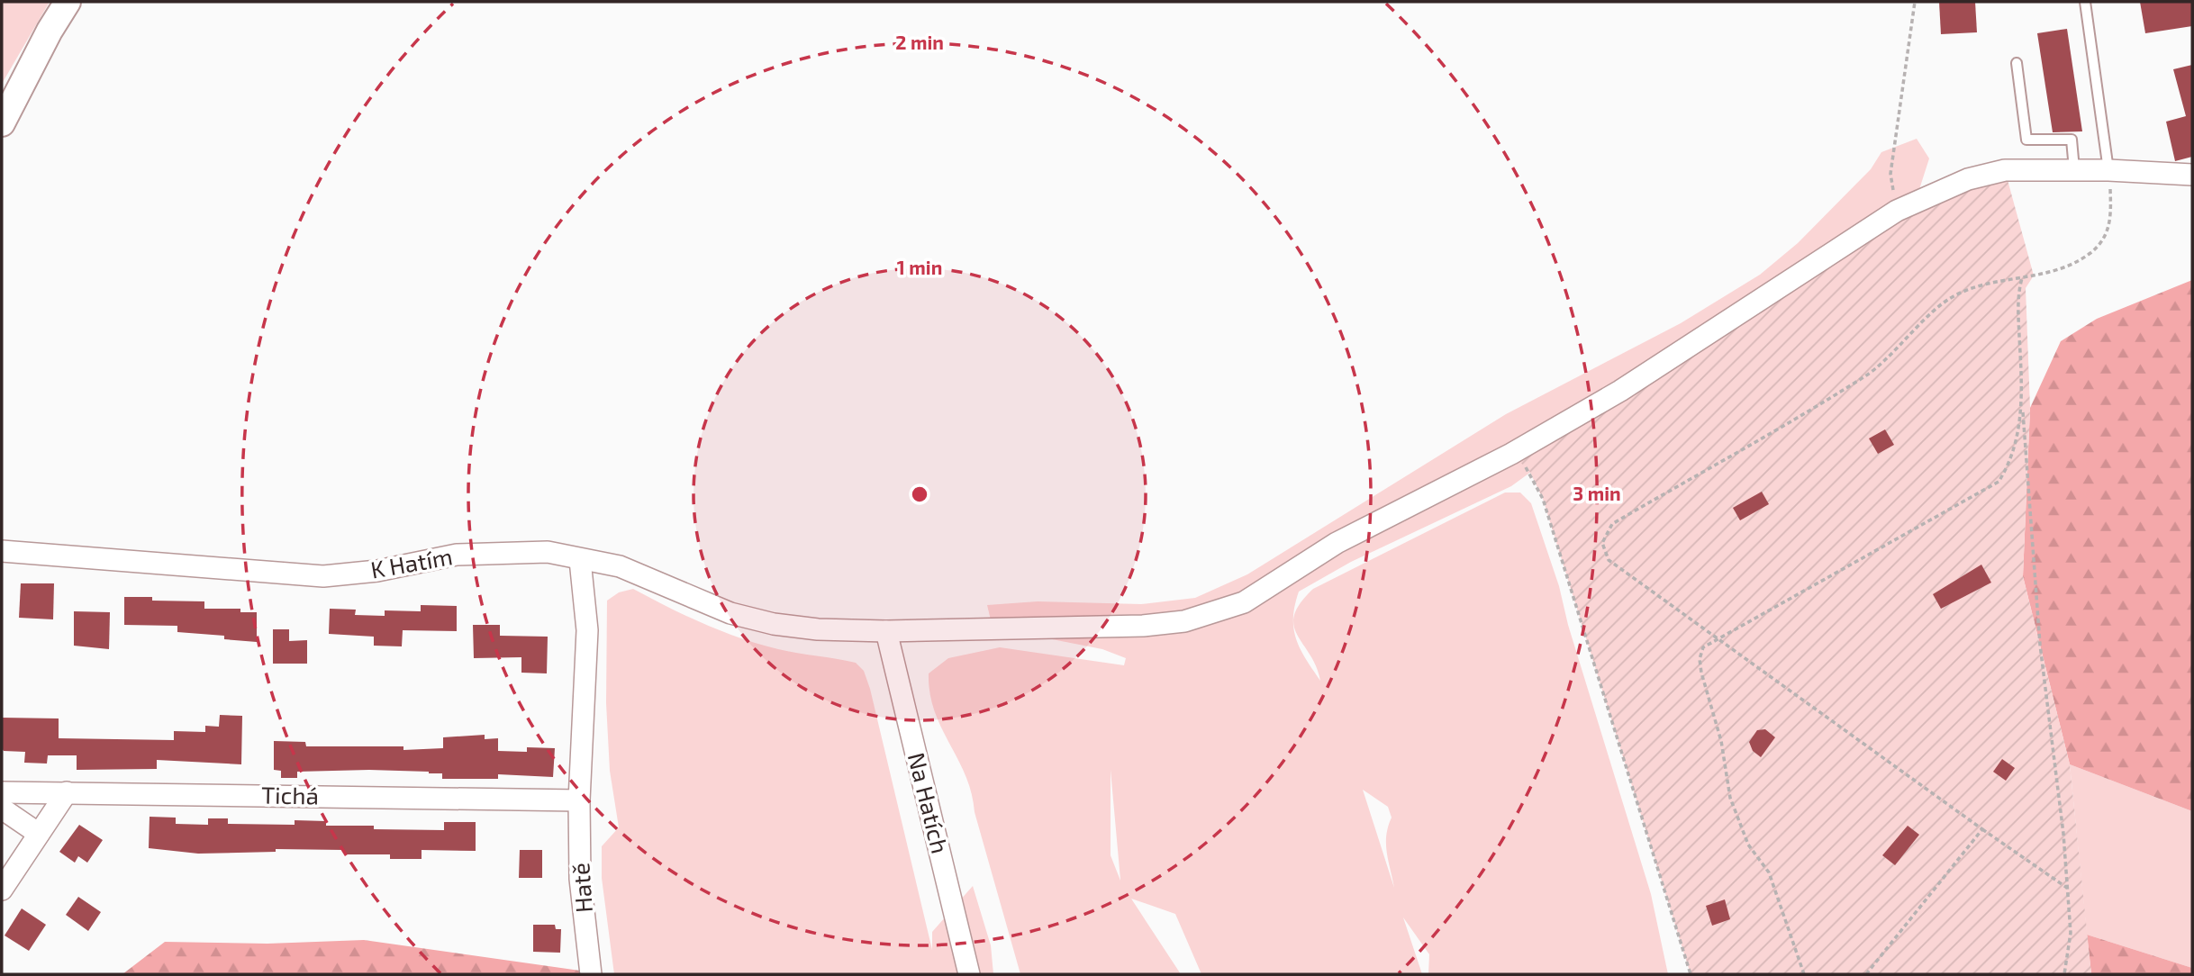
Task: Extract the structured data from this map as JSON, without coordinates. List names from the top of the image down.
{
  "streets": {
    "street": [
      "K Hatím",
      "Tichá",
      "Na Hatích",
      "Hatě"
    ]
  },
  "crossings": [
    ["K Hatím", "Na Hatích"],
    ["Tichá", "Hatě"]
  ],
  "rings": ["2 min", "1 min", "3 min"]
}
